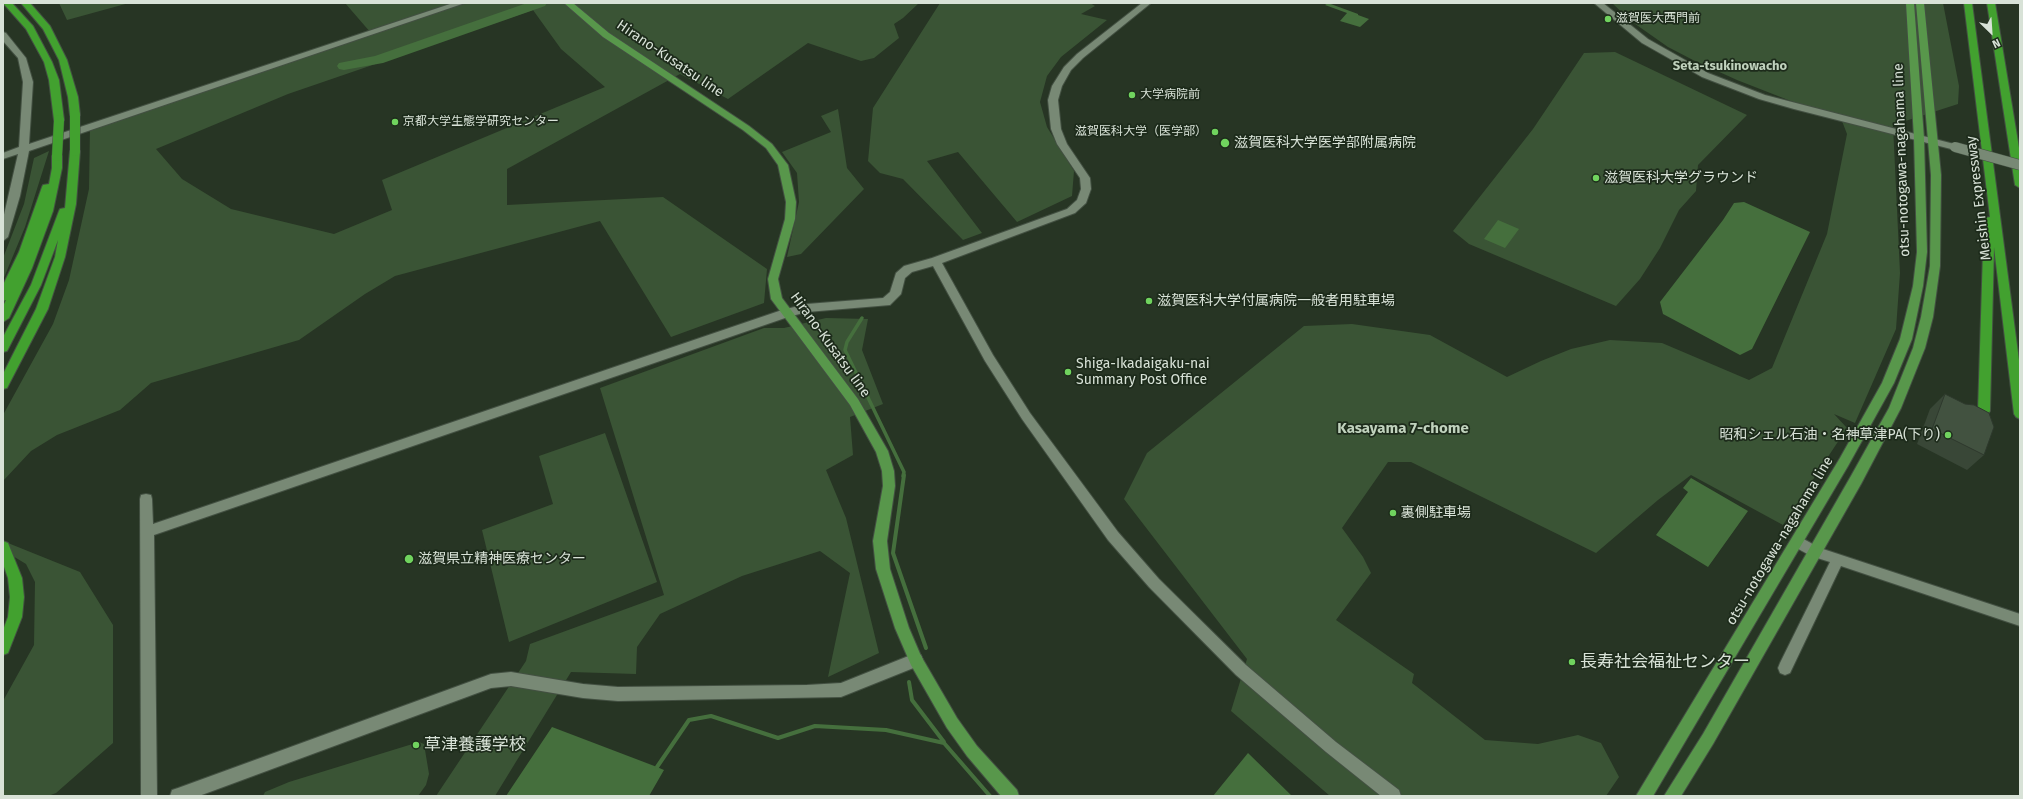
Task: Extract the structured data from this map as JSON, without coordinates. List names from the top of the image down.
{
  "streets": {
    "highway": ["Meishin Expressway"],
    "main road": ["Hirano-Kusatsu line", "otsu-notogawa-nagahama line"]
  },
  "districts": ["Seta-tsukinowacho", "Kasayama 7-chome"],
  "places": [
    "滋賀医大西門前",
    "大学病院前",
    "京都大学生態学研究センター",
    "滋賀医科大学（医学部）",
    "滋賀医科大学医学部附属病院",
    "滋賀医科大学グラウンド",
    "滋賀医科大学付属病院一般者用駐車場",
    "Shiga-Ikadaigaku-nai Summary Post Office",
    "昭和シェル石油・名神草津PA(下り)",
    "裏側駐車場",
    "滋賀県立精神医療センター",
    "長寿社会福祉センター",
    "草津養護学校"
  ],
  "north": "bottom right"
}
